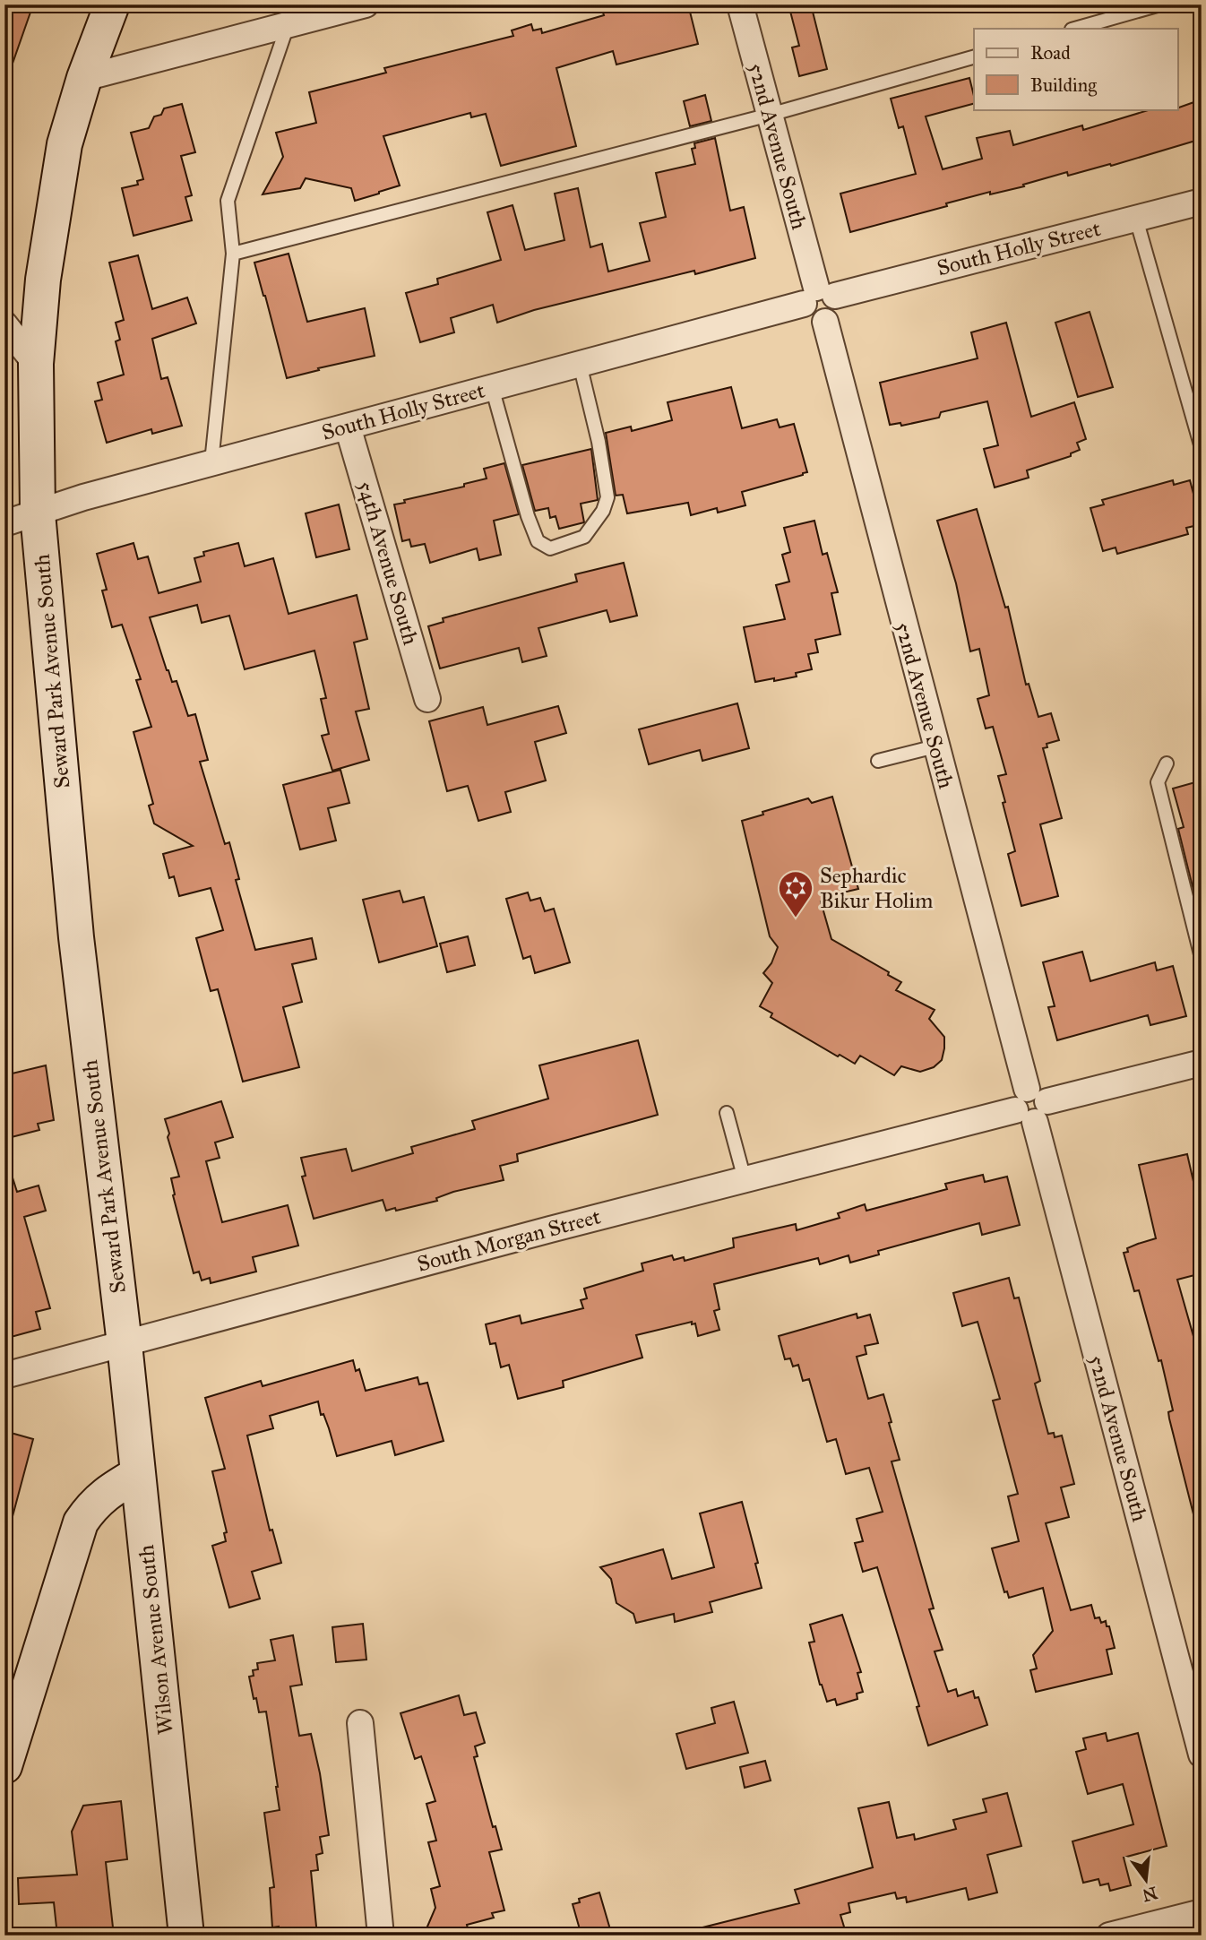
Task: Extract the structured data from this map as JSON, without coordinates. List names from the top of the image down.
{
  "streets": {
    "main road": ["Seward Park Avenue South", "Wilson Avenue South"],
    "street": [
      "52nd Avenue South",
      "South Holly Street",
      "54th Avenue South",
      "South Morgan Street"
    ]
  },
  "crossings": [
    ["52nd Avenue South", "South Holly Street"],
    ["52nd Avenue South", "South Morgan Street"],
    ["South Holly Street", "54th Avenue South"],
    ["South Holly Street", "Seward Park Avenue South"],
    ["Seward Park Avenue South", "South Morgan Street"],
    ["Seward Park Avenue South", "Wilson Avenue South"],
    ["South Morgan Street", "Wilson Avenue South"]
  ],
  "places": {
    "synagogue": ["Sephardic Bikur Holim"]
  },
  "legend": ["Road", "Building"],
  "north": "bottom"
}
